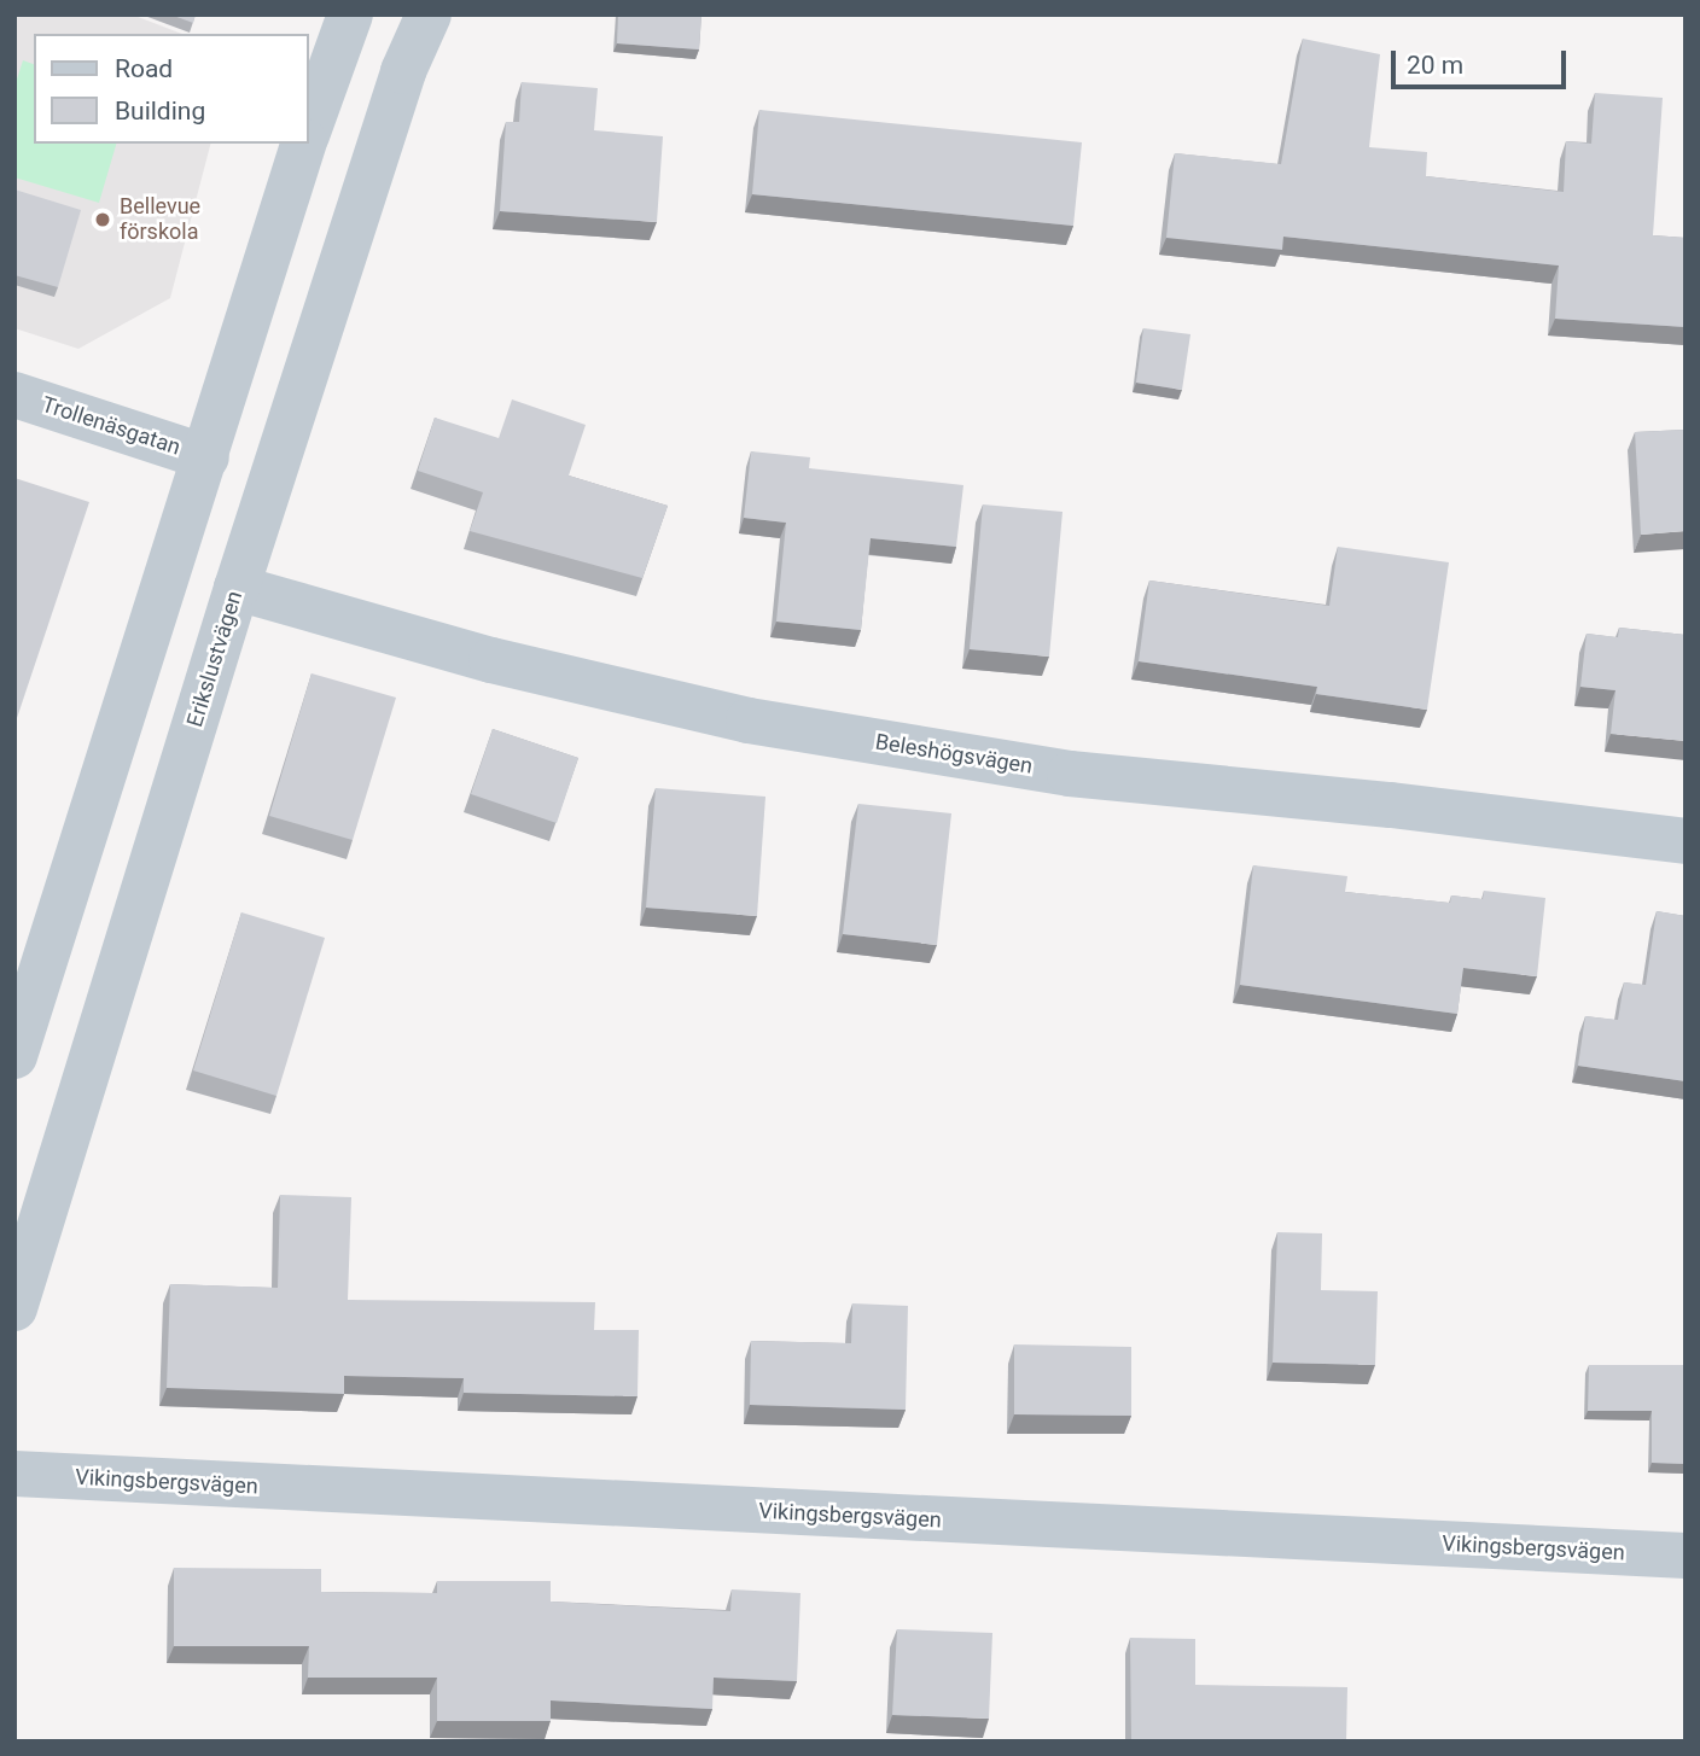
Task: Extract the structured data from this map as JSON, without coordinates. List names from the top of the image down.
{
  "streets": {
    "street": [
      "Trollenäsgatan",
      "Erikslustvägen",
      "Beleshögsvägen",
      "Vikingsbergsvägen"
    ]
  },
  "crossings": [
    ["Erikslustvägen", "Beleshögsvägen"]
  ],
  "places": ["Bellevue förskola"],
  "legend": ["Road", "Building"],
  "scale_bar": "20 m"
}
